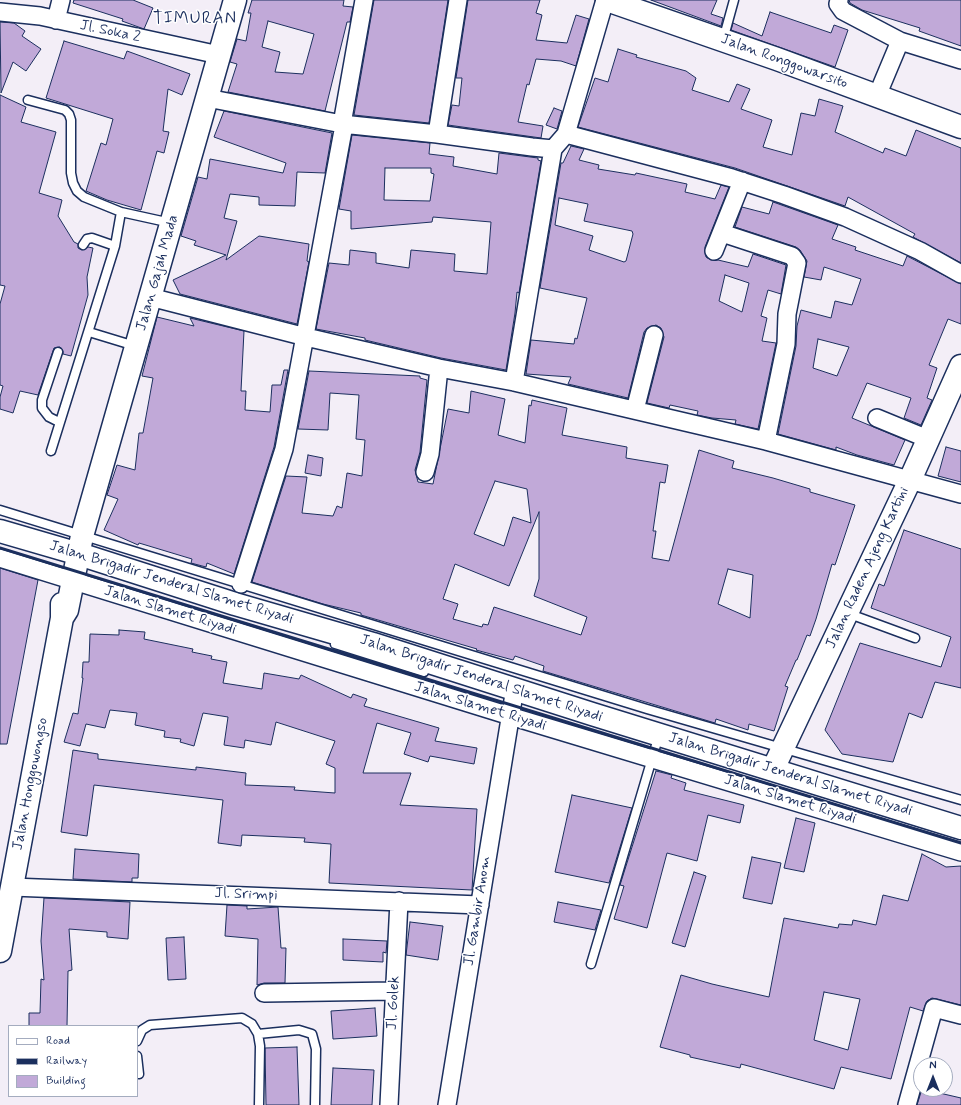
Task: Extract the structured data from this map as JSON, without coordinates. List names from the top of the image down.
{
  "streets": {
    "main road": [
      "Jalan Ronggowarsito",
      "Jalan Gajah Mada",
      "Jalan Raden Ajeng Kartini",
      "Jalan Brigadir Jenderal Slamet Riyadi",
      "Jalan Honggowongso"
    ],
    "street": [
      "Jl. Soka 2",
      "Jalan Slamet Riyadi",
      "Jl. Srimpi",
      "Jl. Gambir Anom",
      "Jl. Golek"
    ]
  },
  "crossings": [
    ["Jl. Soka 2", "Jalan Gajah Mada"],
    ["Jalan Gajah Mada", "Jalan Brigadir Jenderal Slamet Riyadi"],
    ["Jalan Gajah Mada", "Jalan Slamet Riyadi"],
    ["Jalan Gajah Mada", "Jalan Honggowongso"],
    ["Jalan Raden Ajeng Kartini", "Jalan Brigadir Jenderal Slamet Riyadi"],
    ["Jalan Brigadir Jenderal Slamet Riyadi", "Jalan Slamet Riyadi"],
    ["Jalan Brigadir Jenderal Slamet Riyadi", "Jalan Honggowongso"],
    ["Jalan Brigadir Jenderal Slamet Riyadi", "Jl. Gambir Anom"],
    ["Jalan Slamet Riyadi", "Jalan Honggowongso"],
    ["Jalan Slamet Riyadi", "Jl. Gambir Anom"],
    ["Jalan Honggowongso", "Jl. Srimpi"],
    ["Jl. Srimpi", "Jl. Gambir Anom"],
    ["Jl. Srimpi", "Jl. Golek"]
  ],
  "districts": ["TIMURAN"],
  "legend": ["Road", "Railway", "Building"],
  "north": "top"
}
